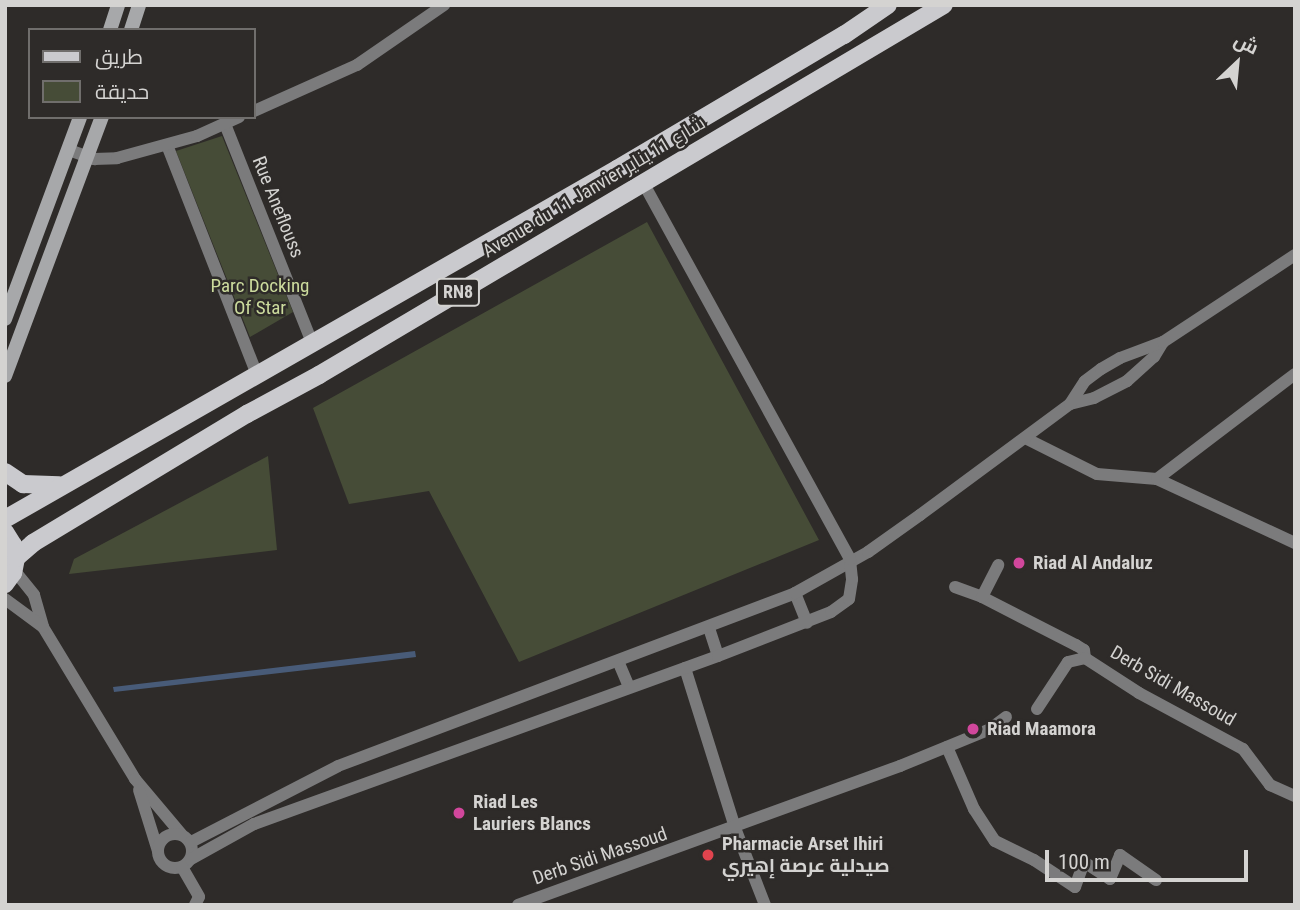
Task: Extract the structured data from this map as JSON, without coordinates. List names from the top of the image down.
{
  "streets": {
    "main road": ["Avenue du 11 Janvier شارع 11 يناير", "RN8"],
    "street": ["Rue Aneflouss", "Derb Sidi Massoud"]
  },
  "crossings": [
    ["Avenue du 11 Janvier شارع 11 يناير", "Rue Aneflouss"]
  ],
  "parks": ["Parc Docking Of Star"],
  "places": [
    "Riad Al Andaluz",
    "Riad Maamora",
    "Riad Les Lauriers Blancs",
    "Pharmacie Arset Ihiri صيدلية عرصة إهيري"
  ],
  "legend": ["طريق", "حديقة"],
  "scale_bar": "100 m",
  "north": "top right"
}
